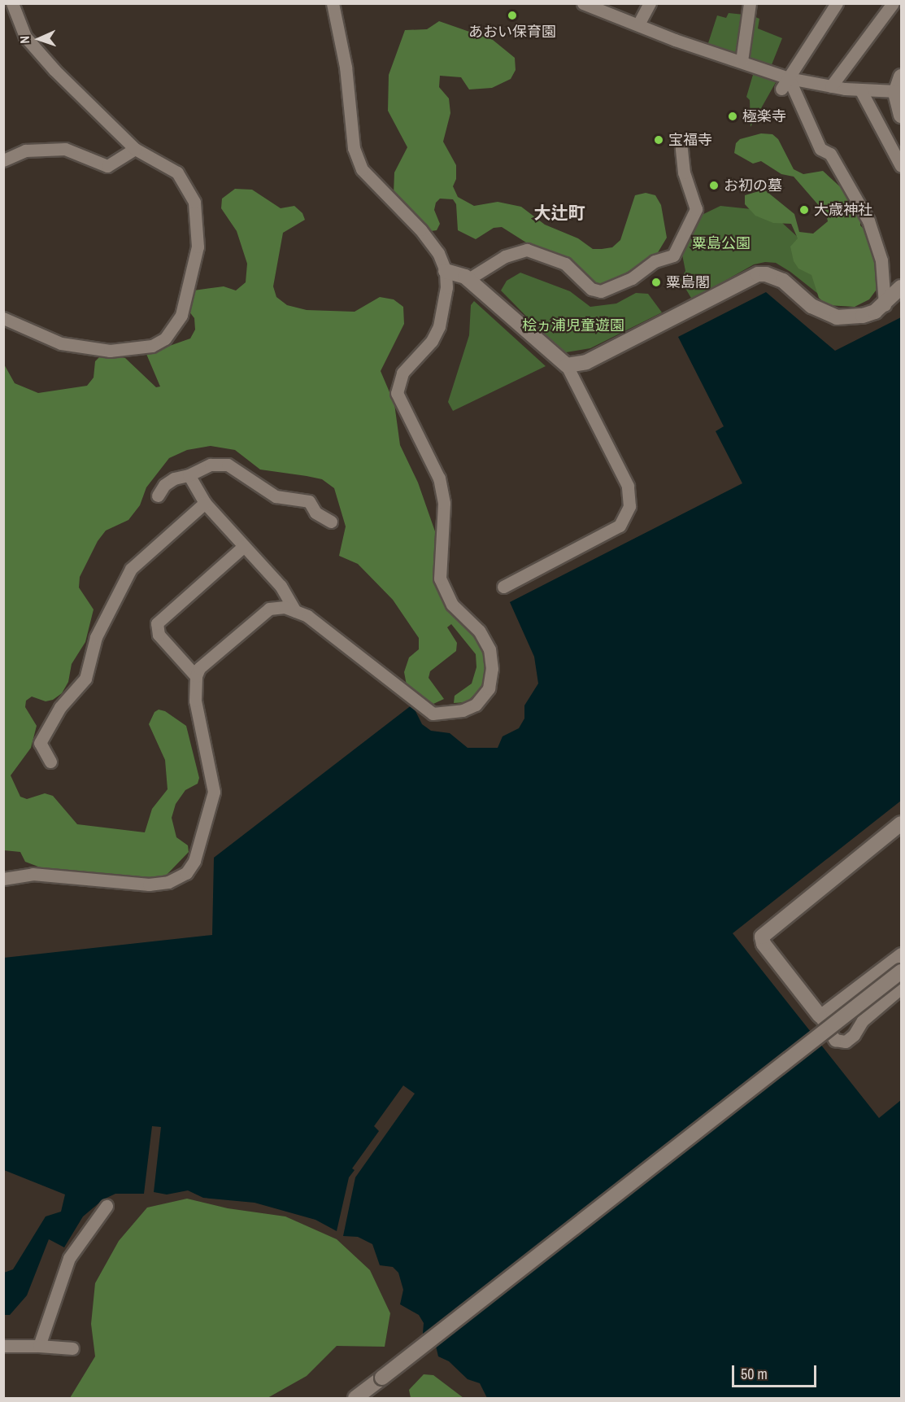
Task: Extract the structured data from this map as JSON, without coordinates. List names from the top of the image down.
{
  "districts": ["大辻町"],
  "parks": ["粟島公園", "桧ヵ浦児童遊園"],
  "places": [
    "あおい保育園",
    "極楽寺",
    "宝福寺",
    "お初の墓",
    "大歳神社",
    "粟島閣"
  ],
  "scale_bar": "50 m",
  "north": "left"
}
